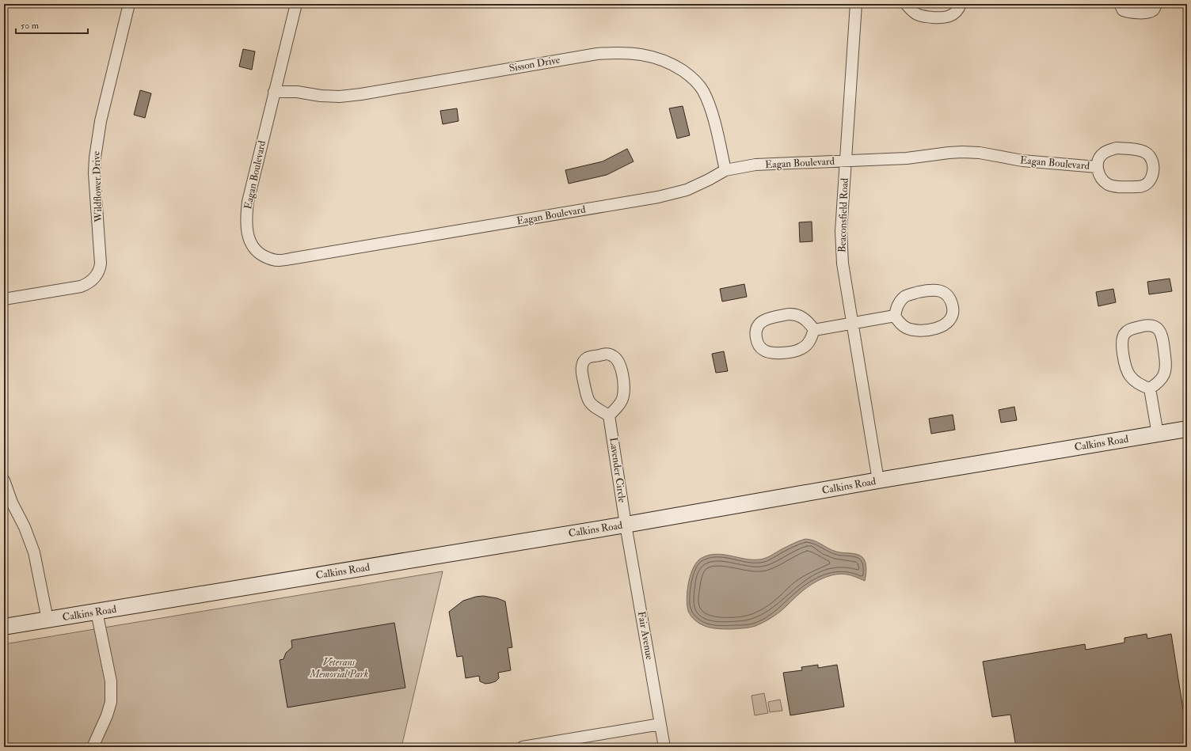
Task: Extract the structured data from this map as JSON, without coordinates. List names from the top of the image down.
{
  "streets": {
    "main road": ["Calkins Road"],
    "street": [
      "Sisson Drive",
      "Eagan Boulevard",
      "Wildflower Drive",
      "Beaconsfield Road",
      "Lavender Circle",
      "Fair Avenue"
    ]
  },
  "crossings": [
    ["Sisson Drive", "Eagan Boulevard"],
    ["Eagan Boulevard", "Beaconsfield Road"],
    ["Beaconsfield Road", "Calkins Road"],
    ["Calkins Road", "Lavender Circle"],
    ["Calkins Road", "Fair Avenue"],
    ["Lavender Circle", "Fair Avenue"]
  ],
  "parks": ["Veterans Memorial Park"],
  "scale_bar": "50 m"
}
